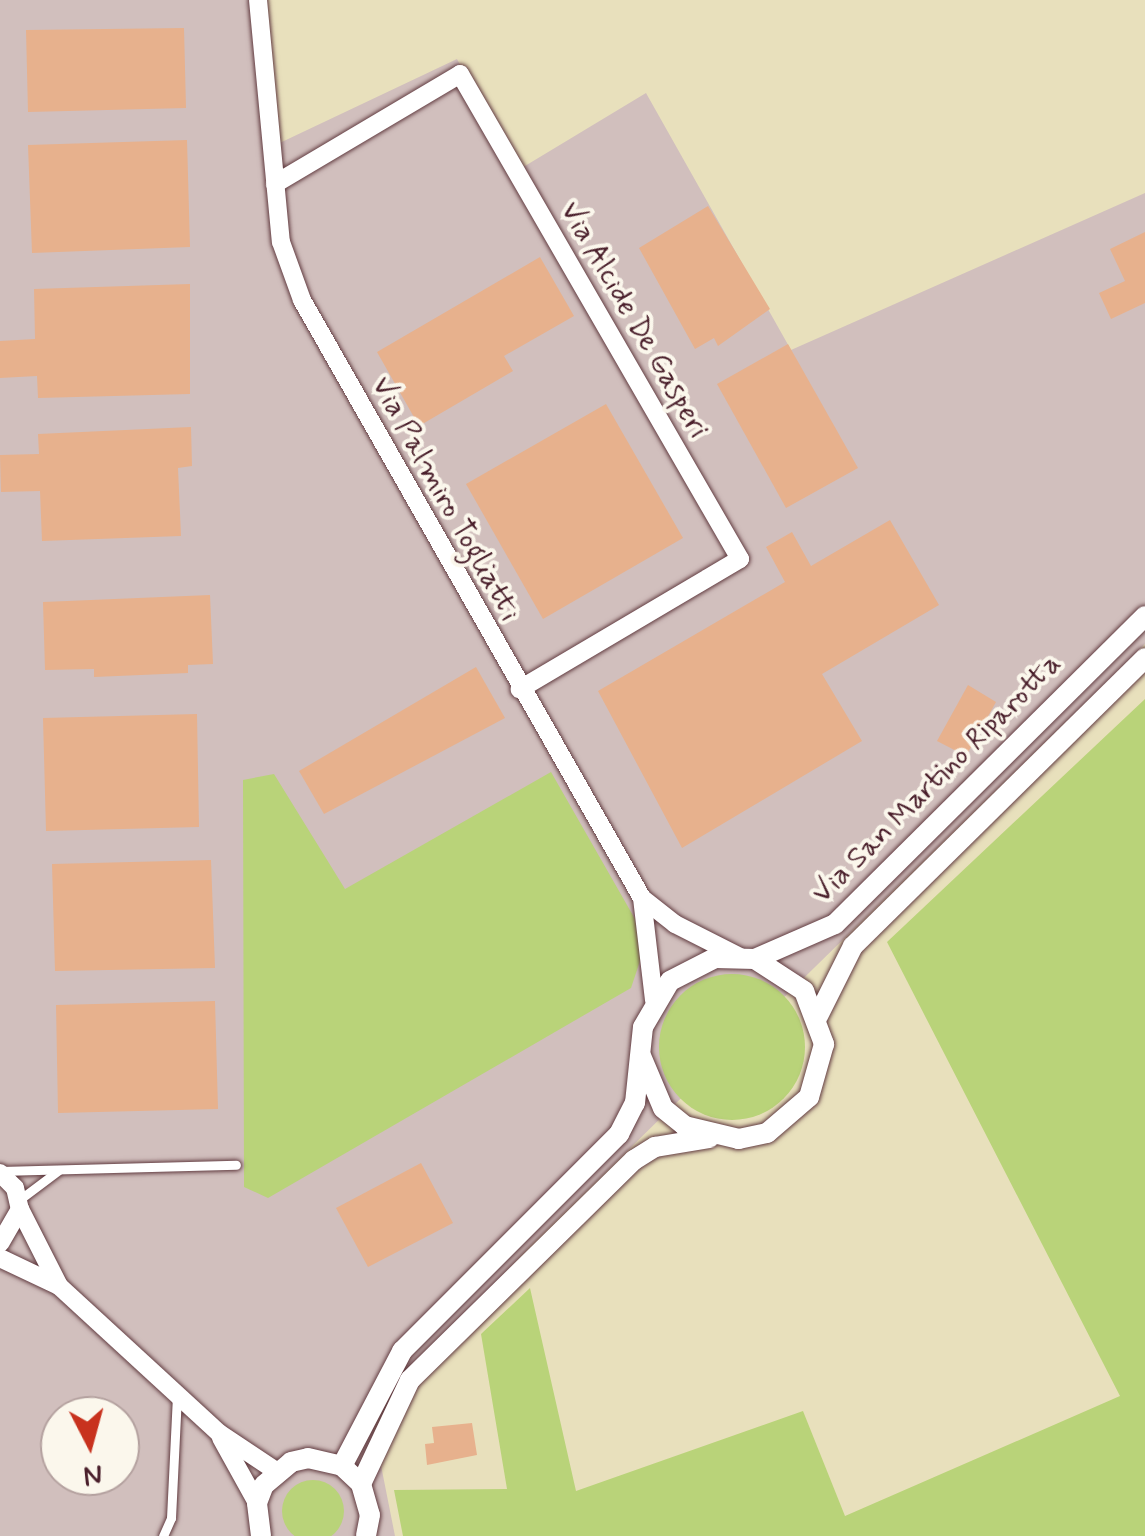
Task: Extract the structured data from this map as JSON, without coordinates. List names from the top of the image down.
{
  "streets": {
    "street": ["Via Alcide De Gasperi", "Via Palmiro Togliatti", "Via San Martino Riparotta"]
  },
  "crossings": [
    ["Via Alcide De Gasperi", "Via Palmiro Togliatti"],
    ["Via Palmiro Togliatti", "Via San Martino Riparotta"]
  ],
  "north": "bottom"
}
